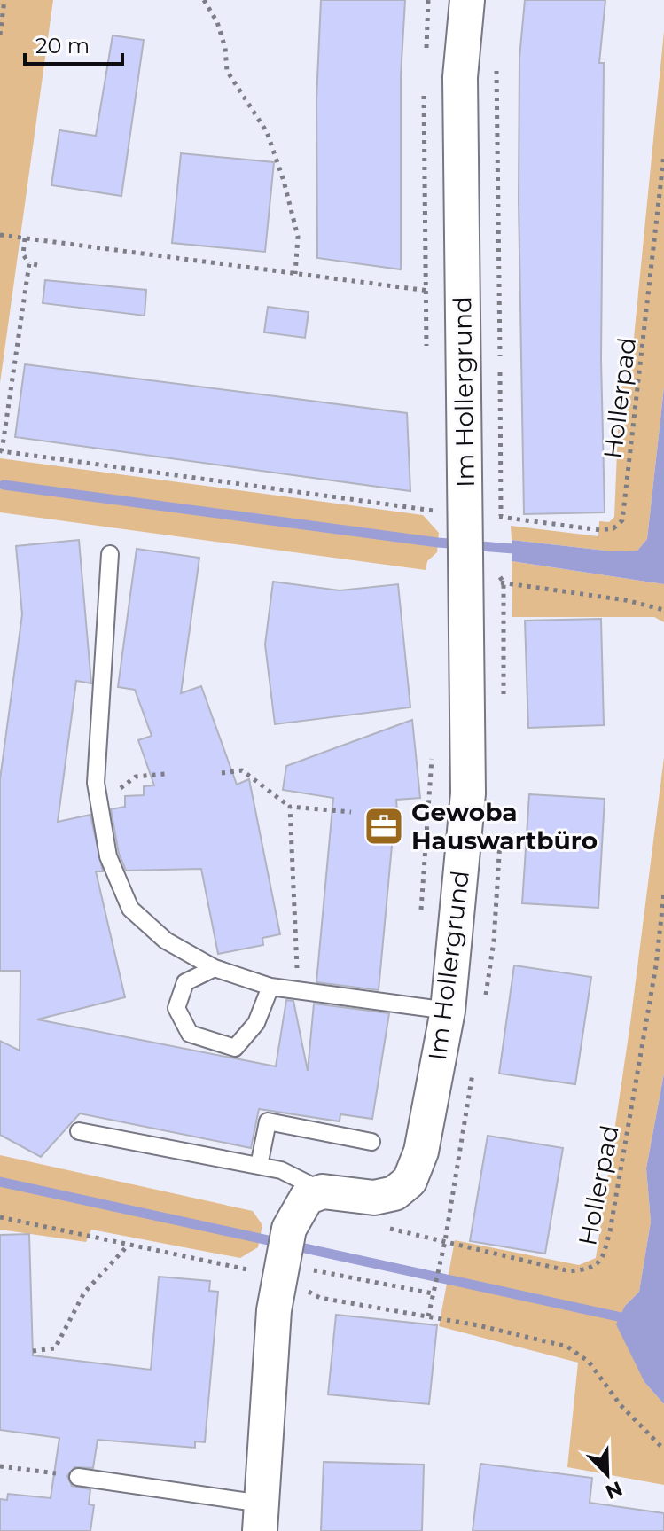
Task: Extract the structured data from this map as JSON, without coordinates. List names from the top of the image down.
{
  "streets": {
    "street": ["Im Hollergrund"],
    "path": ["Hollerpad"]
  },
  "places": {
    "office": ["Gewoba Hauswartbüro"]
  },
  "scale_bar": "20 m",
  "north": "bottom right"
}
